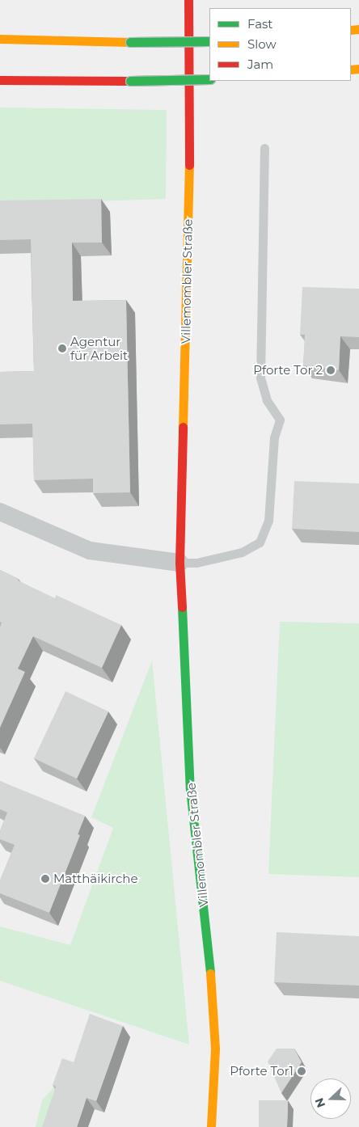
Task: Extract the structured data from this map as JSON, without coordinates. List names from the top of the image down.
{
  "streets": {
    "main road": ["Villemombler Straße"]
  },
  "places": [
    "Agentur für Arbeit",
    "Pforte Tor 2",
    "Matthäikirche",
    "Pforte Tor1"
  ],
  "legend": ["Fast", "Slow", "Jam"],
  "north": "left"
}
